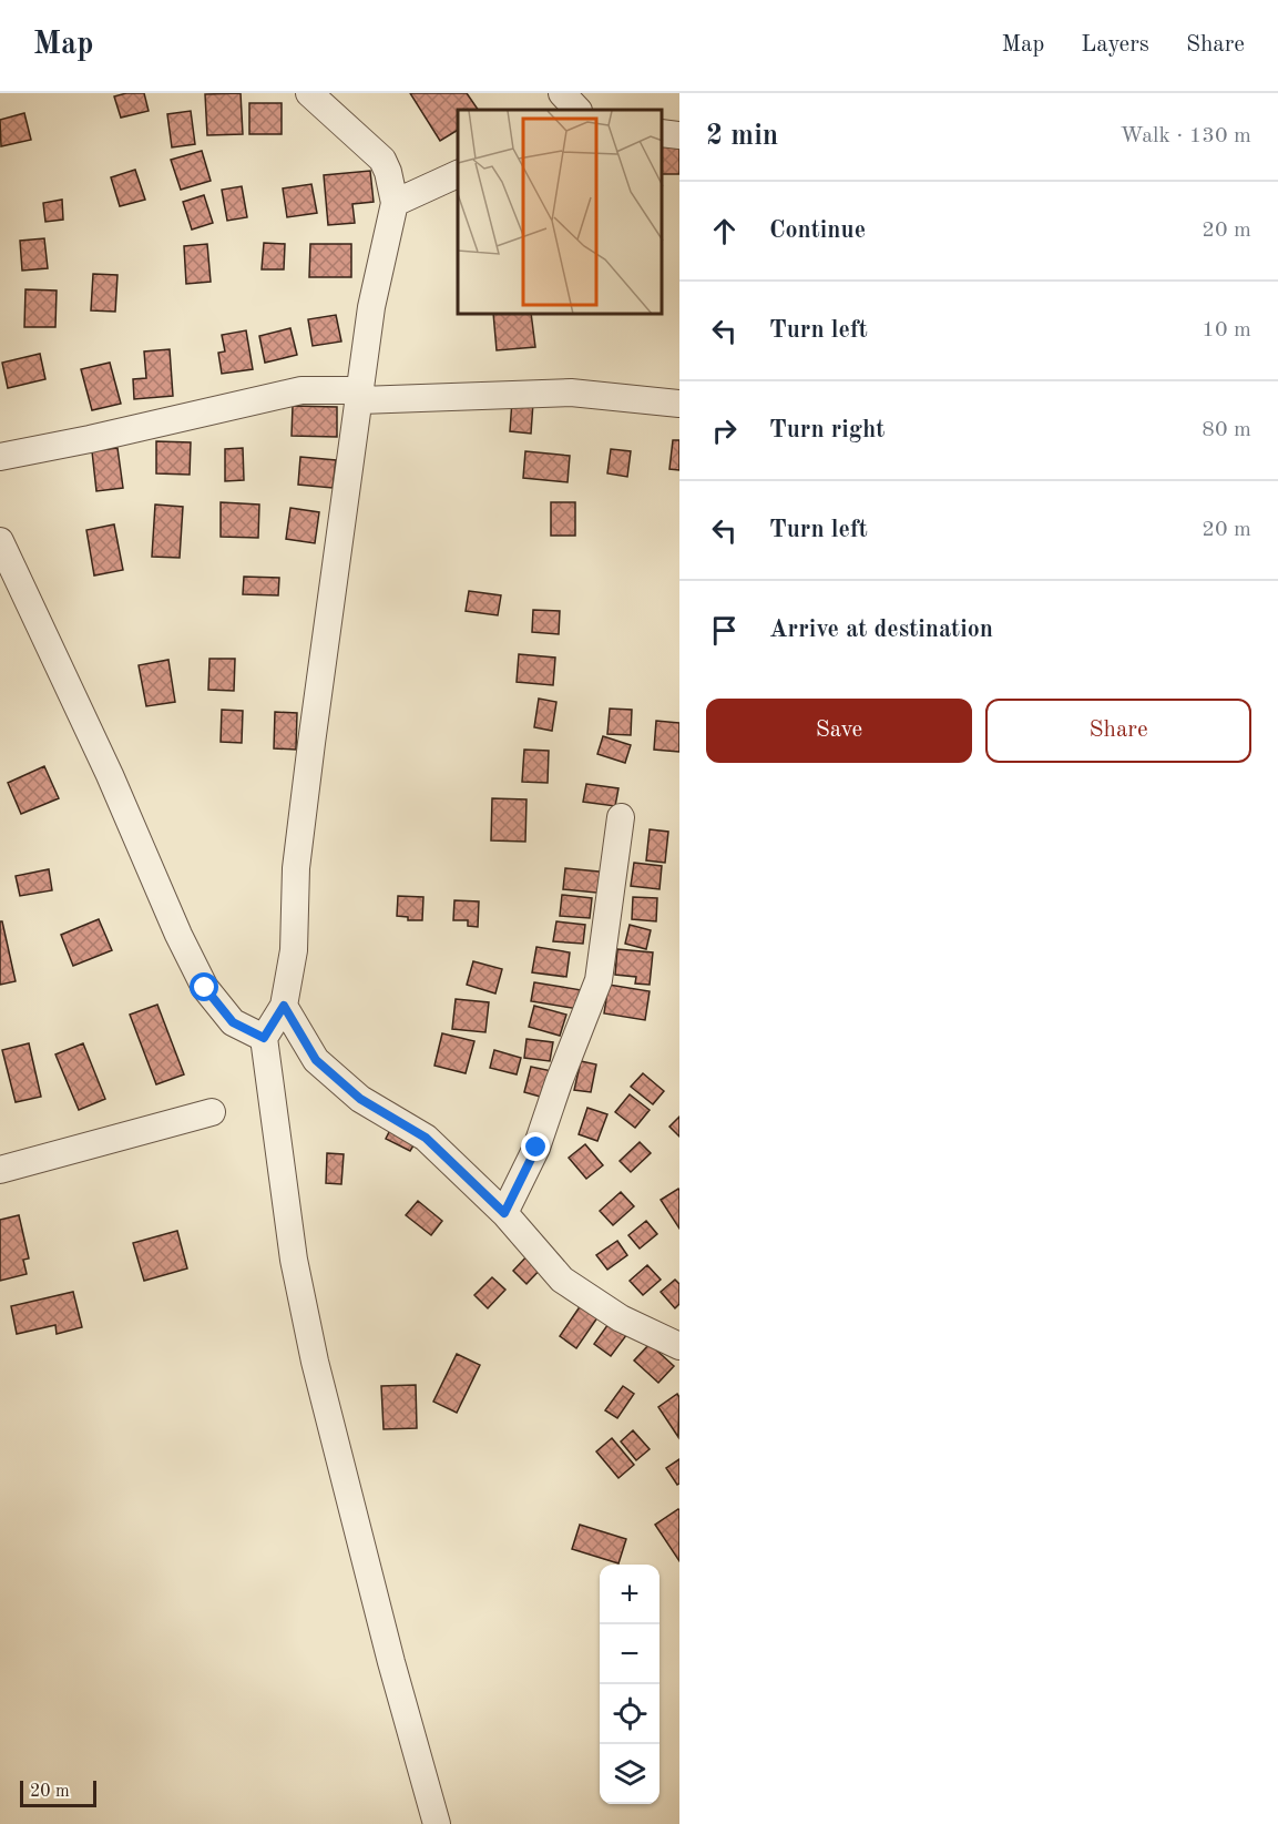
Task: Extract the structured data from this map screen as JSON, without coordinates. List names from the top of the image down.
{
  "scale_bar": "20 m",
  "page": {
    "header": "Map",
    "nav": ["Map", "Layers", "Share"],
    "heading": ["2 min", "Walk · 130 m"],
    "list": [
      ["Continue", "20 m"],
      ["Turn left", "10 m"],
      ["Turn right", "80 m"],
      ["Turn left", "20 m"],
      "Arrive at destination"
    ],
    "buttons": ["Save", "Share"],
    "map_buttons": ["+", "−"],
    "scale": "20 m"
  }
}
